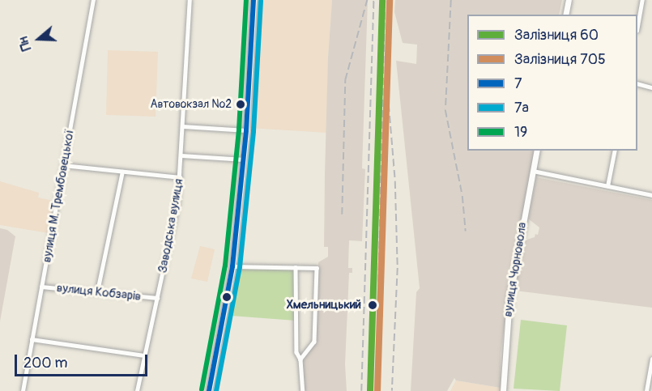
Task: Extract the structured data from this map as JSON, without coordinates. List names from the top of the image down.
{
  "streets": {
    "street": [
      "вулиця М. Трембовецької",
      "Заводська вулиця",
      "вулиця Чорновола",
      "вулиця Кобзарів"
    ]
  },
  "crossings": [
    ["вулиця М. Трембовецької", "вулиця Кобзарів"],
    ["Заводська вулиця", "вулиця Кобзарів"]
  ],
  "places": ["Автовокзал №2", "Хмельницький"],
  "lines": [
    "rail line 60",
    "rail line 705",
    "transit line 7",
    "transit line 19",
    "transit line 7а"
  ],
  "legend": [
    "Залізниця 60",
    "Залізниця 705",
    "7",
    "7а",
    "19"
  ],
  "scale_bar": "200 m",
  "north": "left"
}
